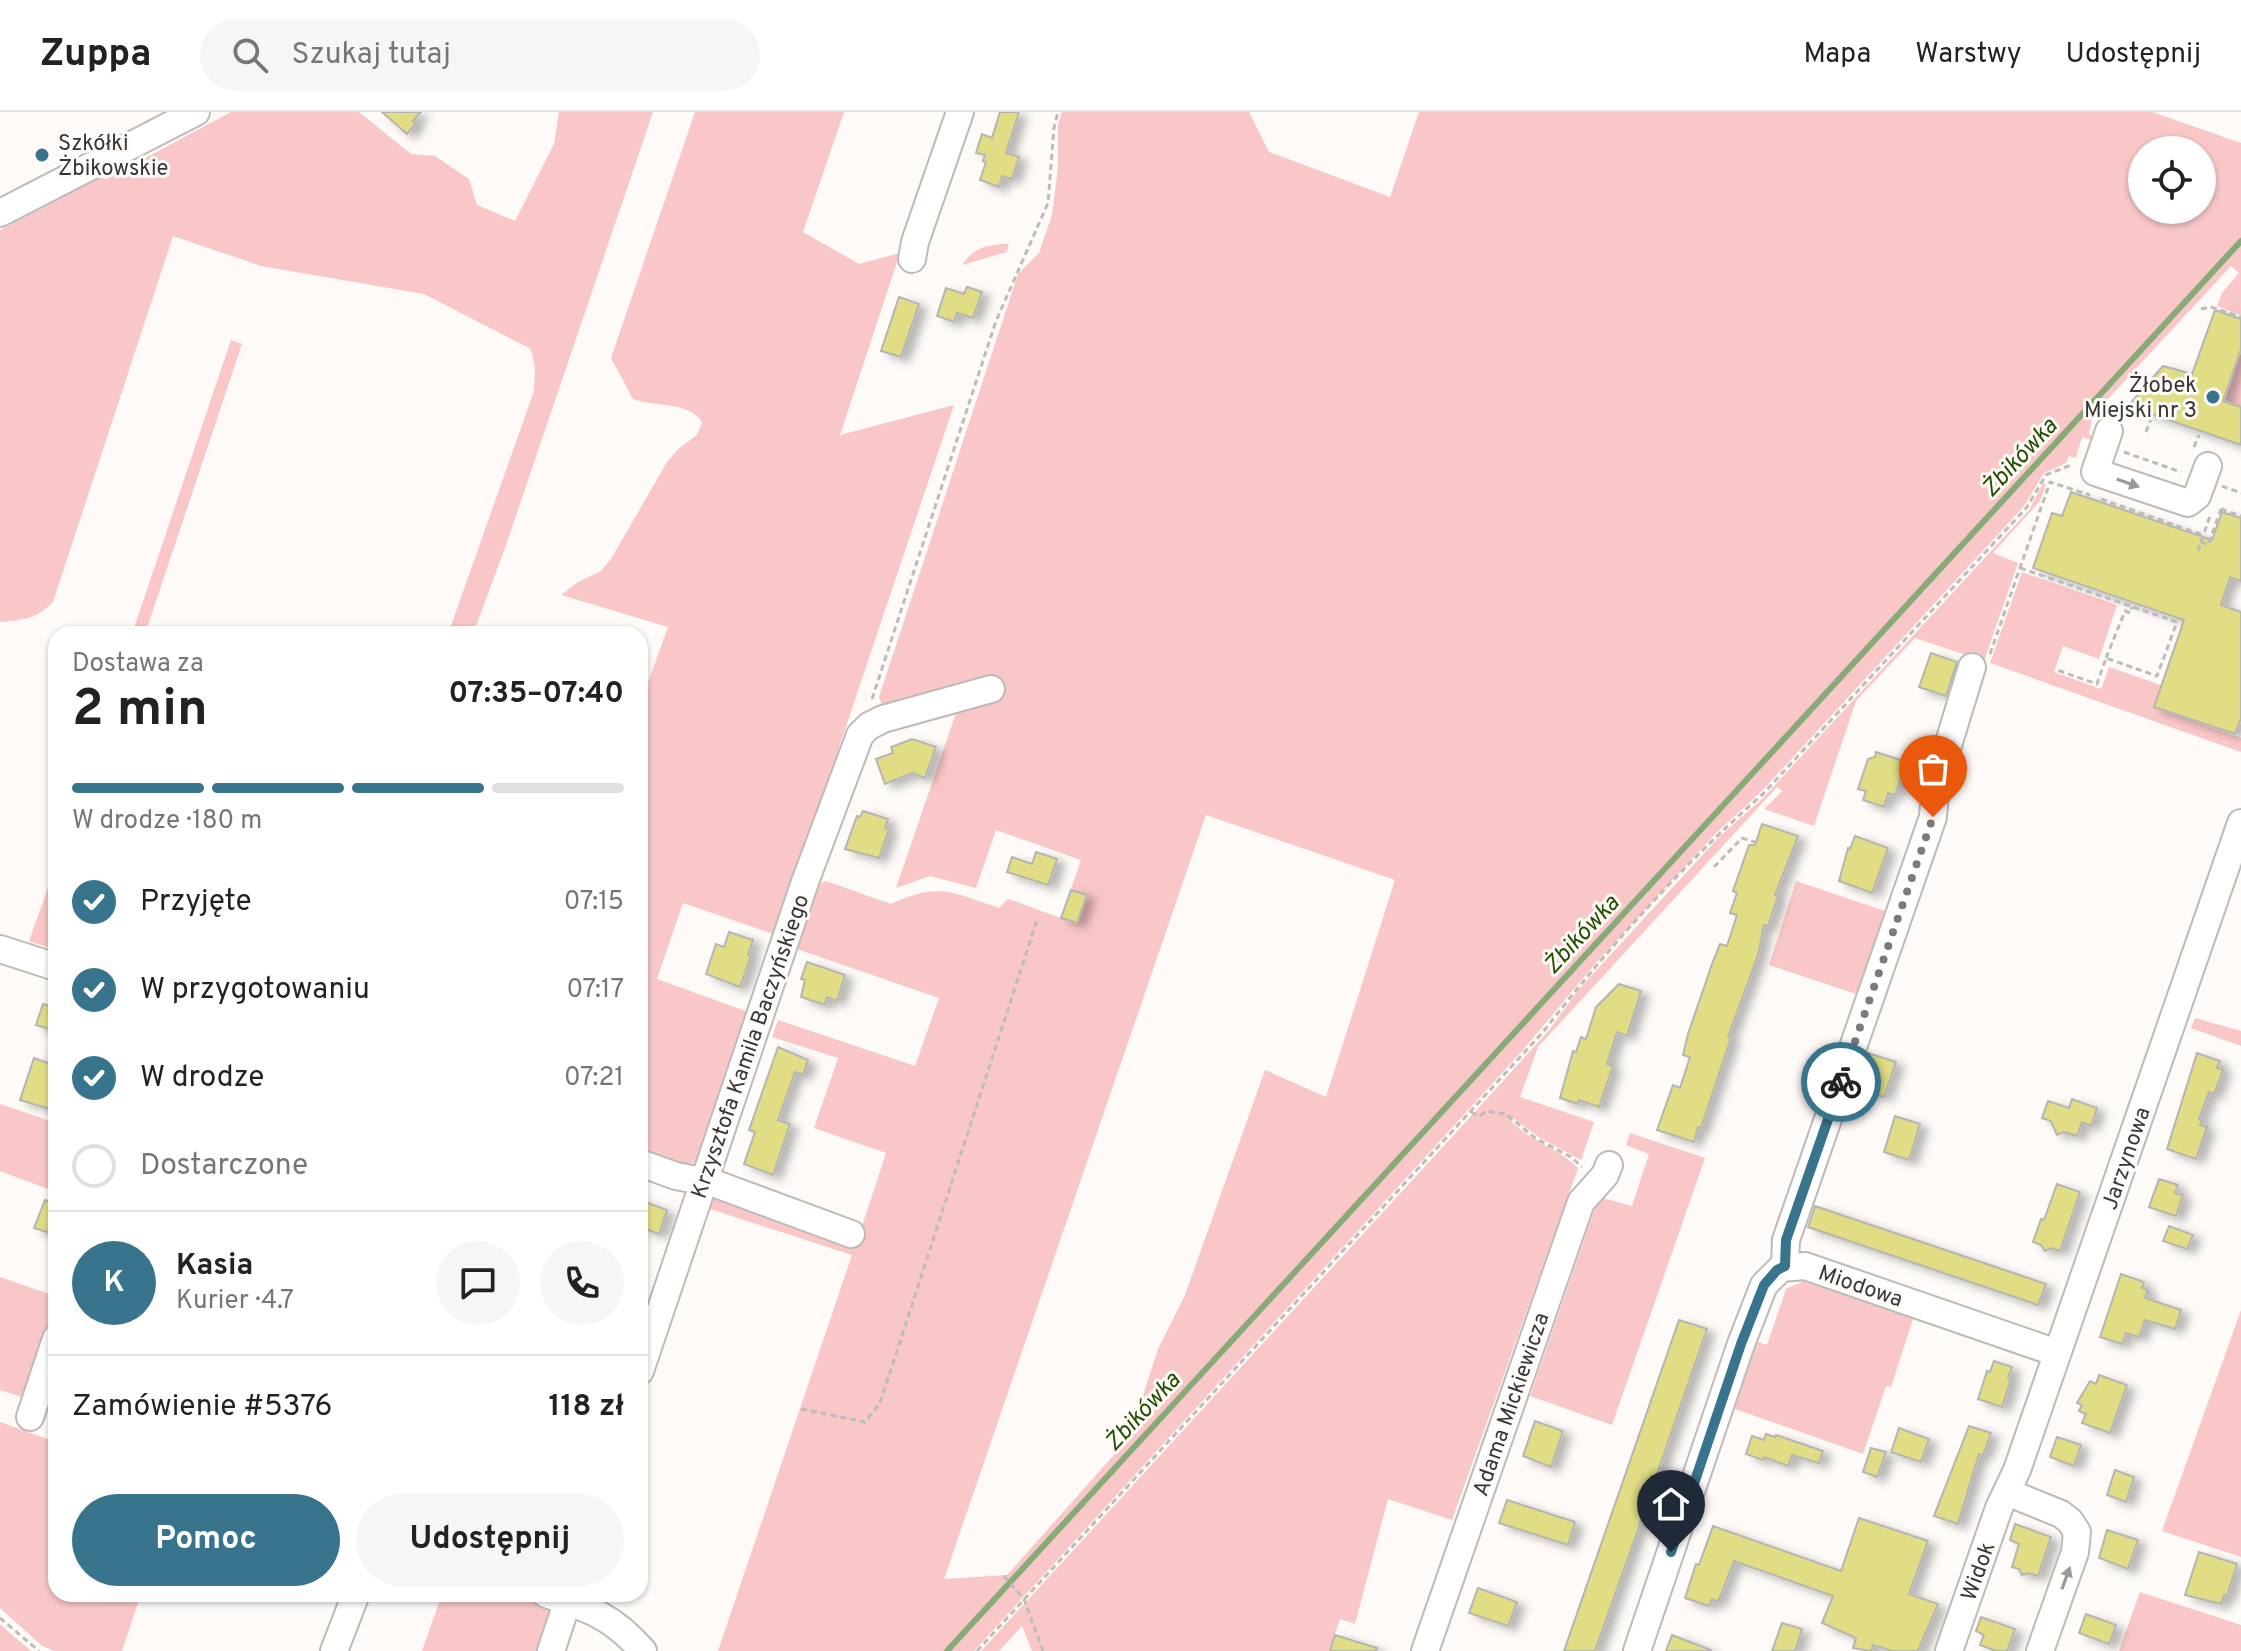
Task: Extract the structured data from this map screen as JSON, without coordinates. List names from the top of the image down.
{
  "streets": {
    "street": [
      "Krzysztofa Kamila Baczyńskiego",
      "Jarzynowa",
      "Miodowa",
      "Adama Mickiewicza",
      "Widok"
    ]
  },
  "crossings": [
    ["Jarzynowa", "Miodowa"],
    ["Jarzynowa", "Widok"]
  ],
  "water": ["Żbikówka"],
  "places": ["Szkółki Żbikowskie", "Żłobek Miejski nr 3"],
  "page": {
    "header": "Zuppa",
    "search": "Szukaj tutaj",
    "nav": ["Mapa", "Warstwy", "Udostępnij"],
    "heading": ["2 min", "Dostawa za", "07:35–07:40"],
    "panel": [
      "Kasia",
      "Kurier · 4.7",
      "Zamówienie #5376",
      "118 zł"
    ],
    "bar": "W drodze · 180 m",
    "list": [
      ["Przyjęte", "07:15"],
      ["W przygotowaniu", "07:17"],
      ["W drodze", "07:21"],
      "Dostarczone"
    ],
    "round": "K",
    "buttons": ["Pomoc", "Udostępnij"]
  }
}
